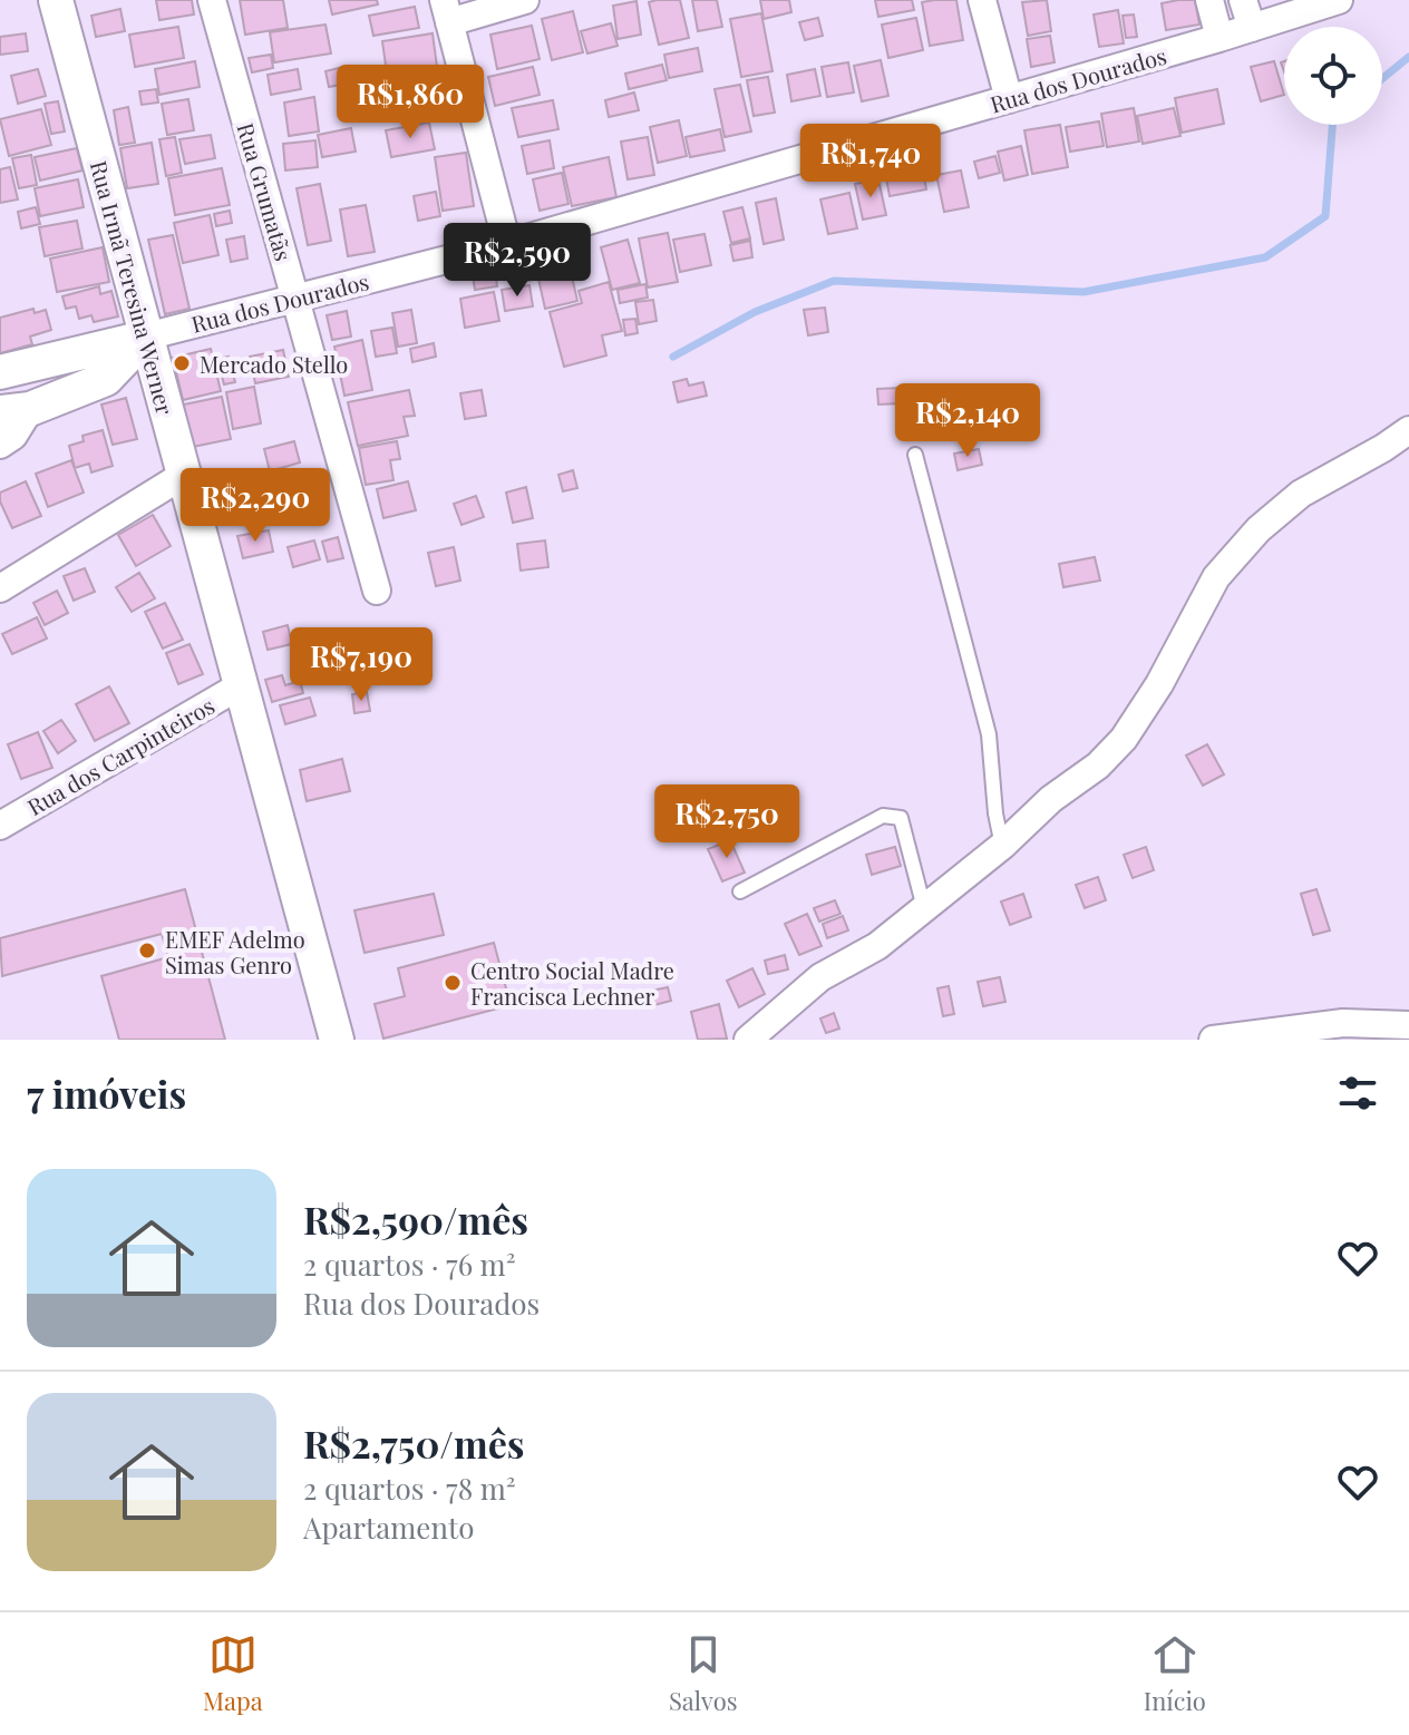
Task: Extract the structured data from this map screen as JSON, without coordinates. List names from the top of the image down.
{
  "streets": {
    "street": [
      "Rua dos Dourados",
      "Rua Grumatãs",
      "Rua Irmã Teresina Werner",
      "Rua dos Carpinteiros"
    ]
  },
  "crossings": [
    ["Rua dos Dourados", "Rua Grumatãs"],
    ["Rua dos Dourados", "Rua Irmã Teresina Werner"],
    ["Rua Irmã Teresina Werner", "Rua dos Carpinteiros"]
  ],
  "places": ["Mercado Stello", "EMEF Adelmo Simas Genro", "Centro Social Madre Francisca Lechner"],
  "page": {
    "price": [
      "R$1,860",
      "R$1,740",
      "R$2,590",
      "R$2,140",
      "R$2,290",
      "R$7,190",
      "R$2,750"
    ],
    "heading": "7 imóveis",
    "list": [
      {
        "name": "R$2,590/mês",
        "note": "2 quartos · 76 m² · Rua dos Dourados"
      },
      {
        "name": "R$2,750/mês",
        "note": "2 quartos · 78 m² · Apartamento"
      }
    ],
    "tabs": ["Mapa", "Salvos", "Início"]
  }
}
